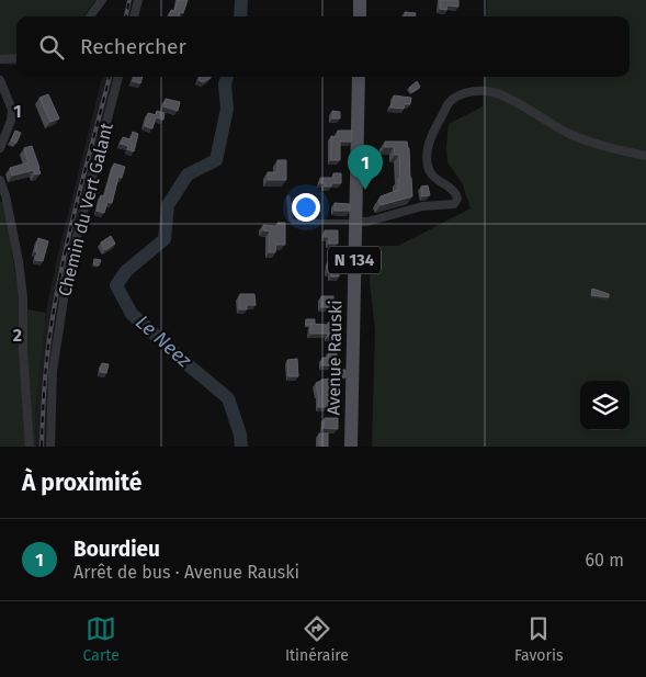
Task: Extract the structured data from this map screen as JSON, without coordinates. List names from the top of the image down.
{
  "streets": {
    "main road": ["N 134", "Avenue Rauski"],
    "street": ["Chemin du Vert Galant"]
  },
  "water": ["Le Neez"],
  "page": {
    "search": "Rechercher",
    "pins": "1",
    "heading": "À proximité",
    "list": [
      {
        "mark": "1",
        "name": "Bourdieu",
        "note": "Arrêt de bus · Avenue Rauski",
        "value": "60 m"
      }
    ],
    "nav": ["Carte", "Itinéraire", "Favoris"]
  },
  "grid": {
    "rows": ["1", "2"]
  }
}
